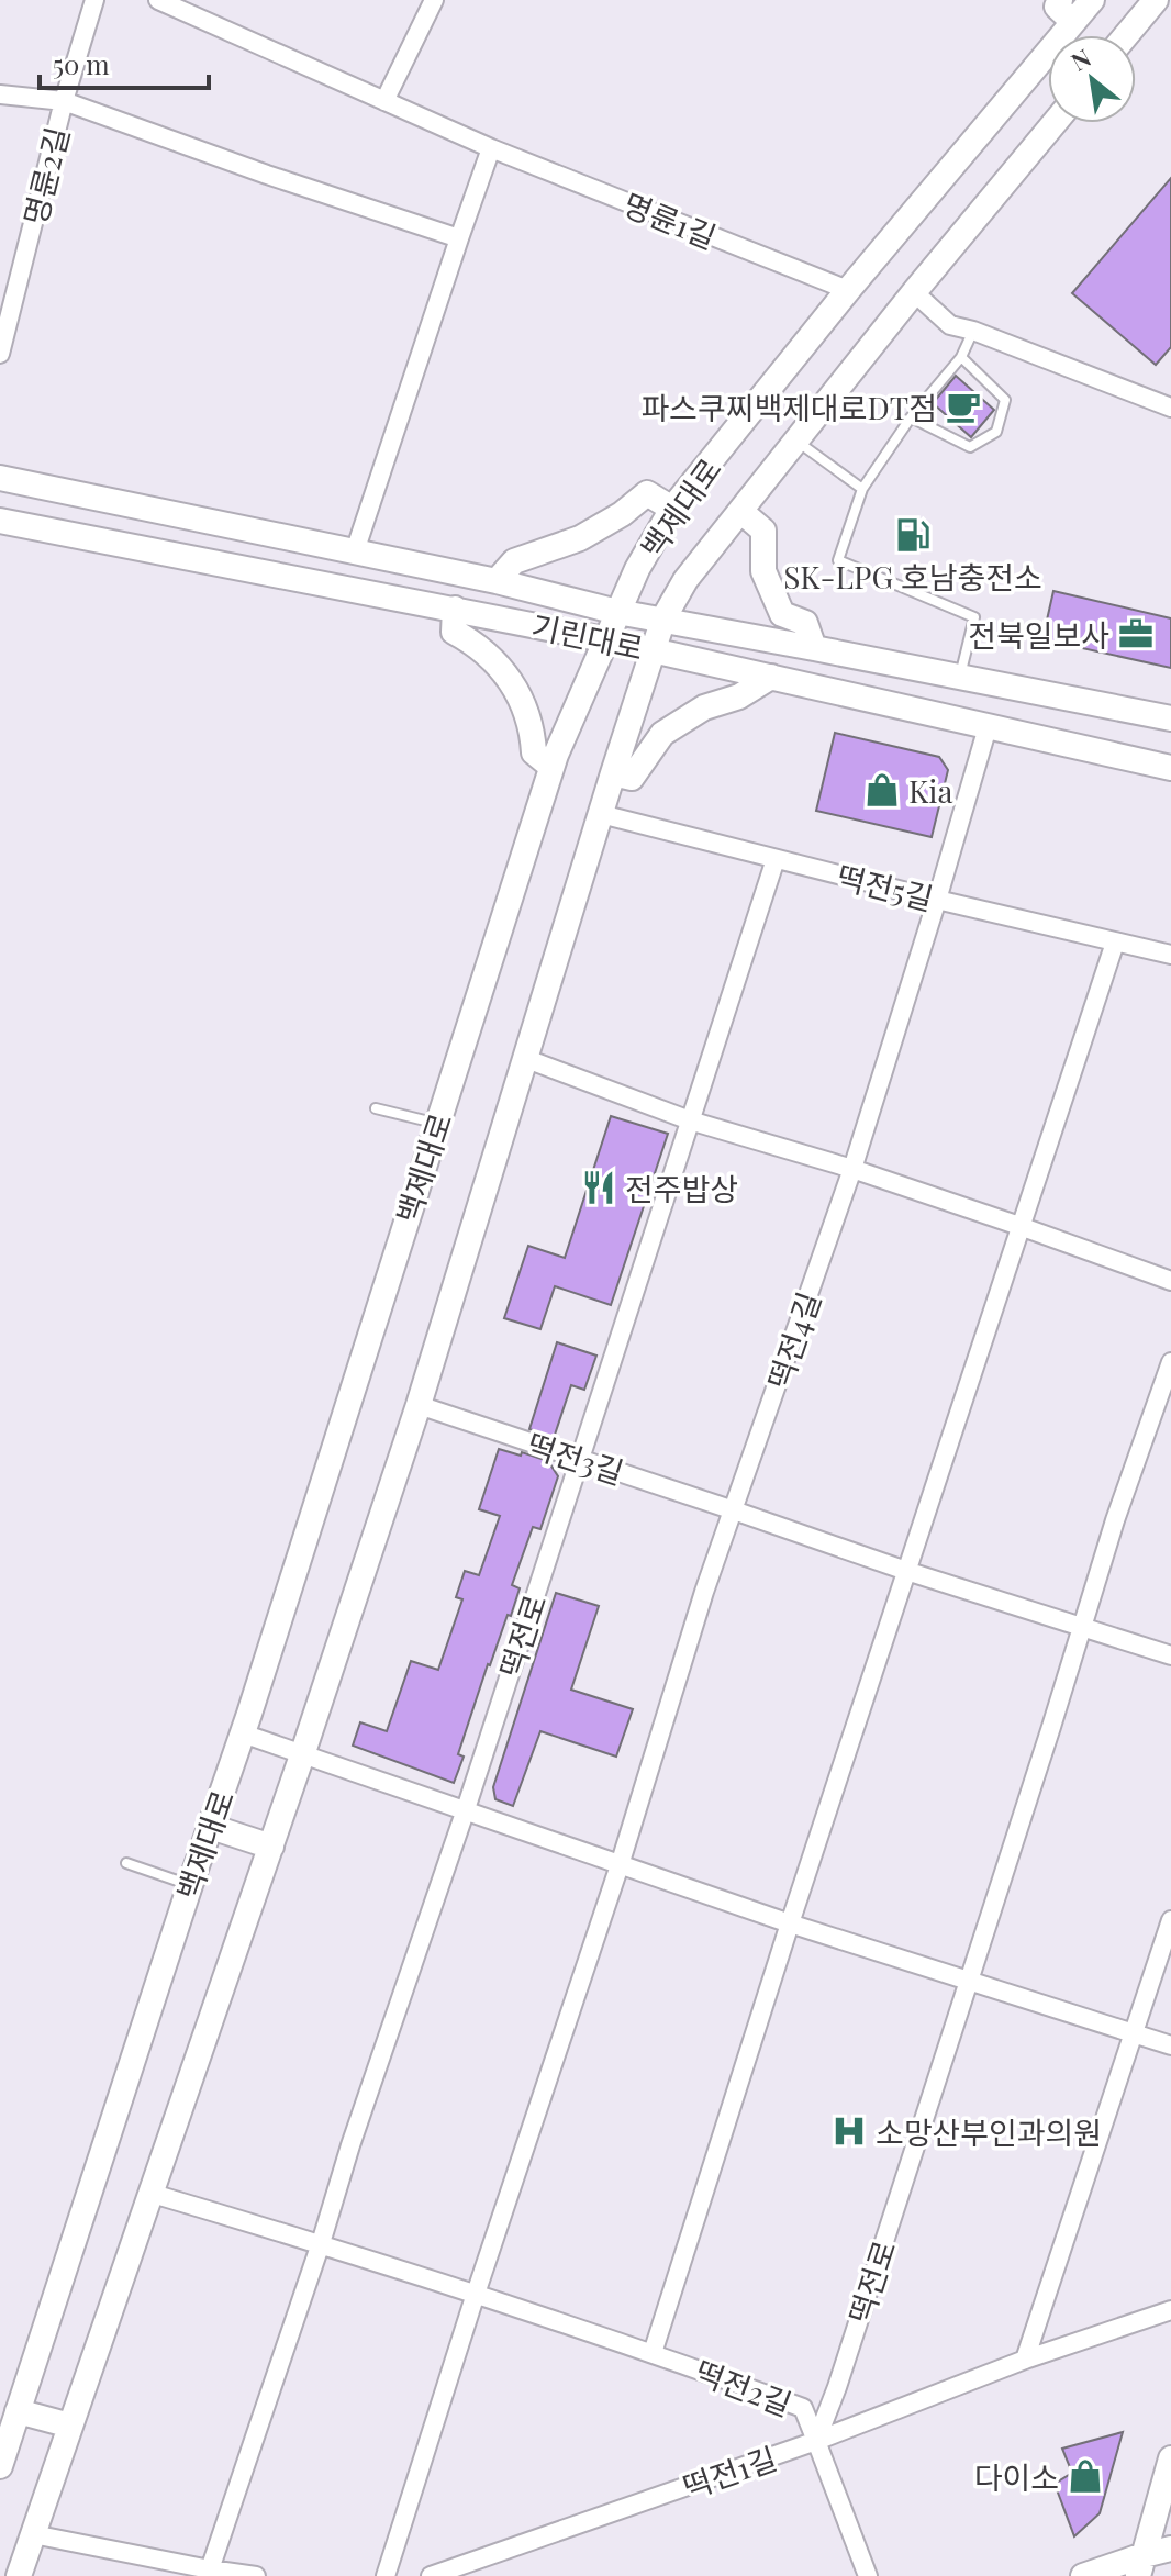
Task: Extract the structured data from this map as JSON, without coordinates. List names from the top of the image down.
{
  "streets": {
    "street": [
      "명륜2길",
      "명륜1길",
      "백제대로",
      "기린대로",
      "떡전5길",
      "떡전4길",
      "떡전3길",
      "떡전로",
      "떡전2길",
      "떡전1길"
    ]
  },
  "crossings": [
    ["명륜1길", "백제대로"],
    ["백제대로", "기린대로"],
    ["백제대로", "떡전5길"],
    ["백제대로", "떡전3길"],
    ["백제대로", "떡전2길"],
    ["기린대로", "떡전4길"],
    ["떡전5길", "떡전4길"],
    ["떡전4길", "떡전3길"],
    ["떡전3길", "떡전로"],
    ["떡전로", "떡전2길"],
    ["떡전로", "떡전1길"],
    ["떡전2길", "떡전1길"]
  ],
  "places": {
    "cafe": ["파스쿠찌백제대로DT점"],
    "fuel station": ["SK-LPG 호남충전소"],
    "office": ["전북일보사"],
    "shop": ["Kia", "다이소"],
    "restaurant": ["전주밥상"],
    "hospital": ["소망산부인과의원"]
  },
  "scale_bar": "50 m",
  "north": "top left"
}
